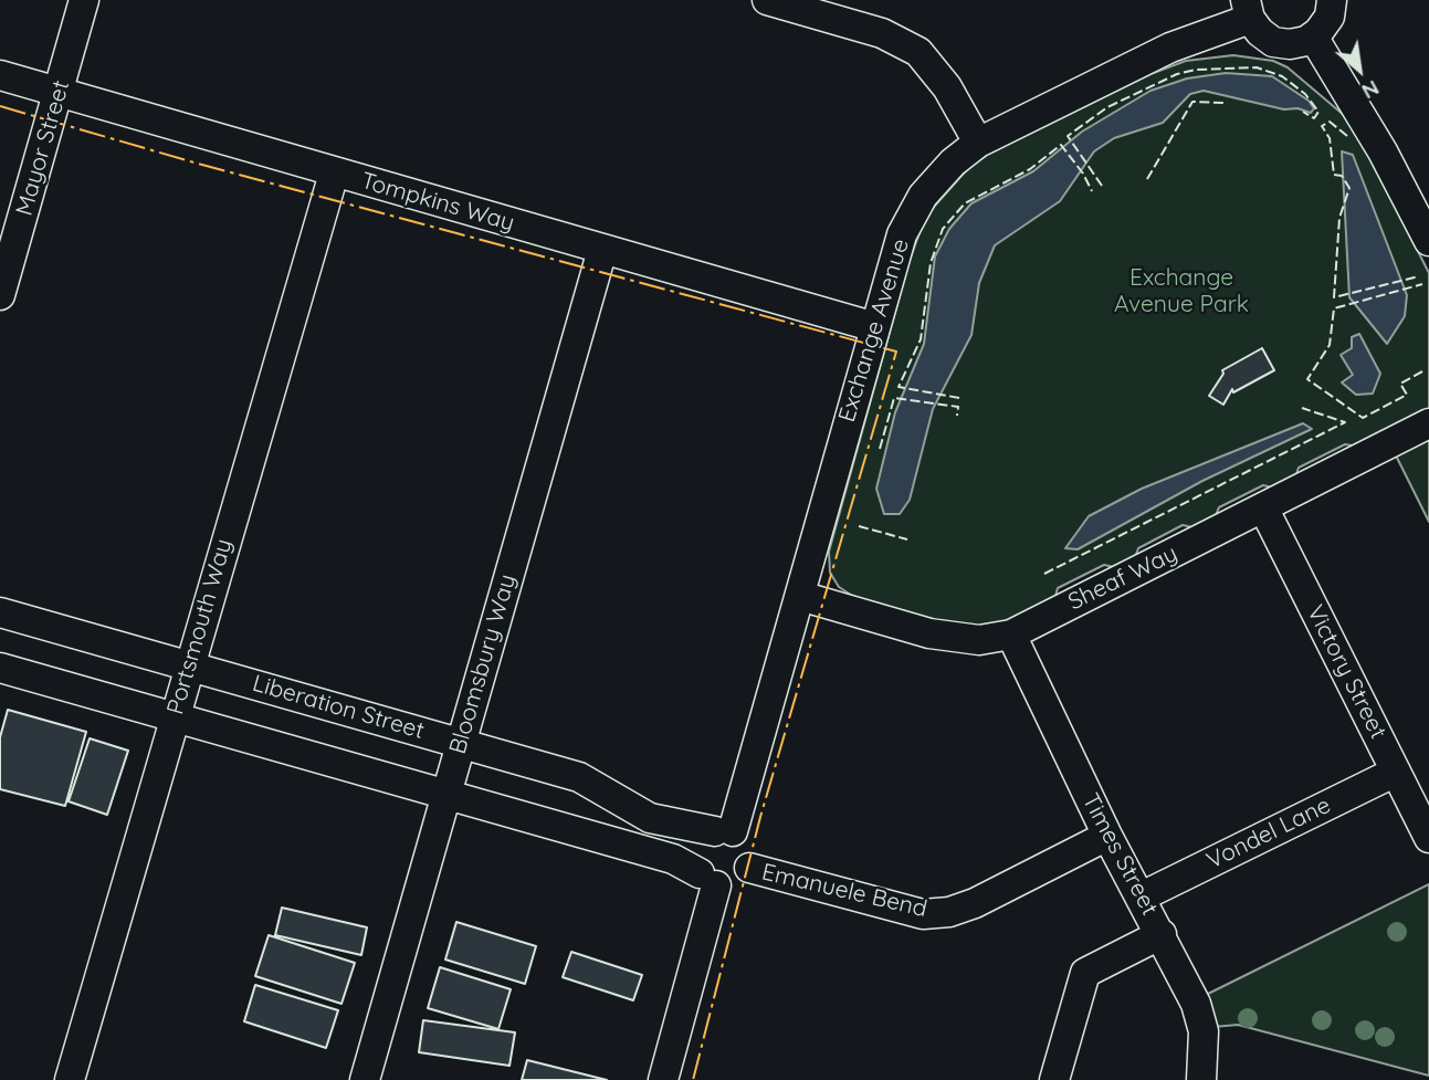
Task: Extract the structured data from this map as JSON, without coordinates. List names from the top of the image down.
{
  "streets": {
    "street": [
      "Mayor Street",
      "Tompkins Way",
      "Exchange Avenue",
      "Sheaf Way",
      "Portsmouth Way",
      "Bloomsbury Way",
      "Victory Street",
      "Liberation Street",
      "Vondel Lane",
      "Times Street",
      "Emanuele Bend"
    ]
  },
  "crossings": [
    ["Mayor Street", "Tompkins Way"],
    ["Tompkins Way", "Exchange Avenue"],
    ["Tompkins Way", "Portsmouth Way"],
    ["Tompkins Way", "Bloomsbury Way"],
    ["Exchange Avenue", "Sheaf Way"],
    ["Exchange Avenue", "Liberation Street"],
    ["Exchange Avenue", "Emanuele Bend"],
    ["Sheaf Way", "Victory Street"],
    ["Sheaf Way", "Times Street"],
    ["Portsmouth Way", "Liberation Street"],
    ["Bloomsbury Way", "Liberation Street"],
    ["Victory Street", "Vondel Lane"],
    ["Liberation Street", "Emanuele Bend"],
    ["Vondel Lane", "Times Street"],
    ["Times Street", "Emanuele Bend"]
  ],
  "parks": ["Exchange Avenue Park"],
  "north": "bottom right"
}
